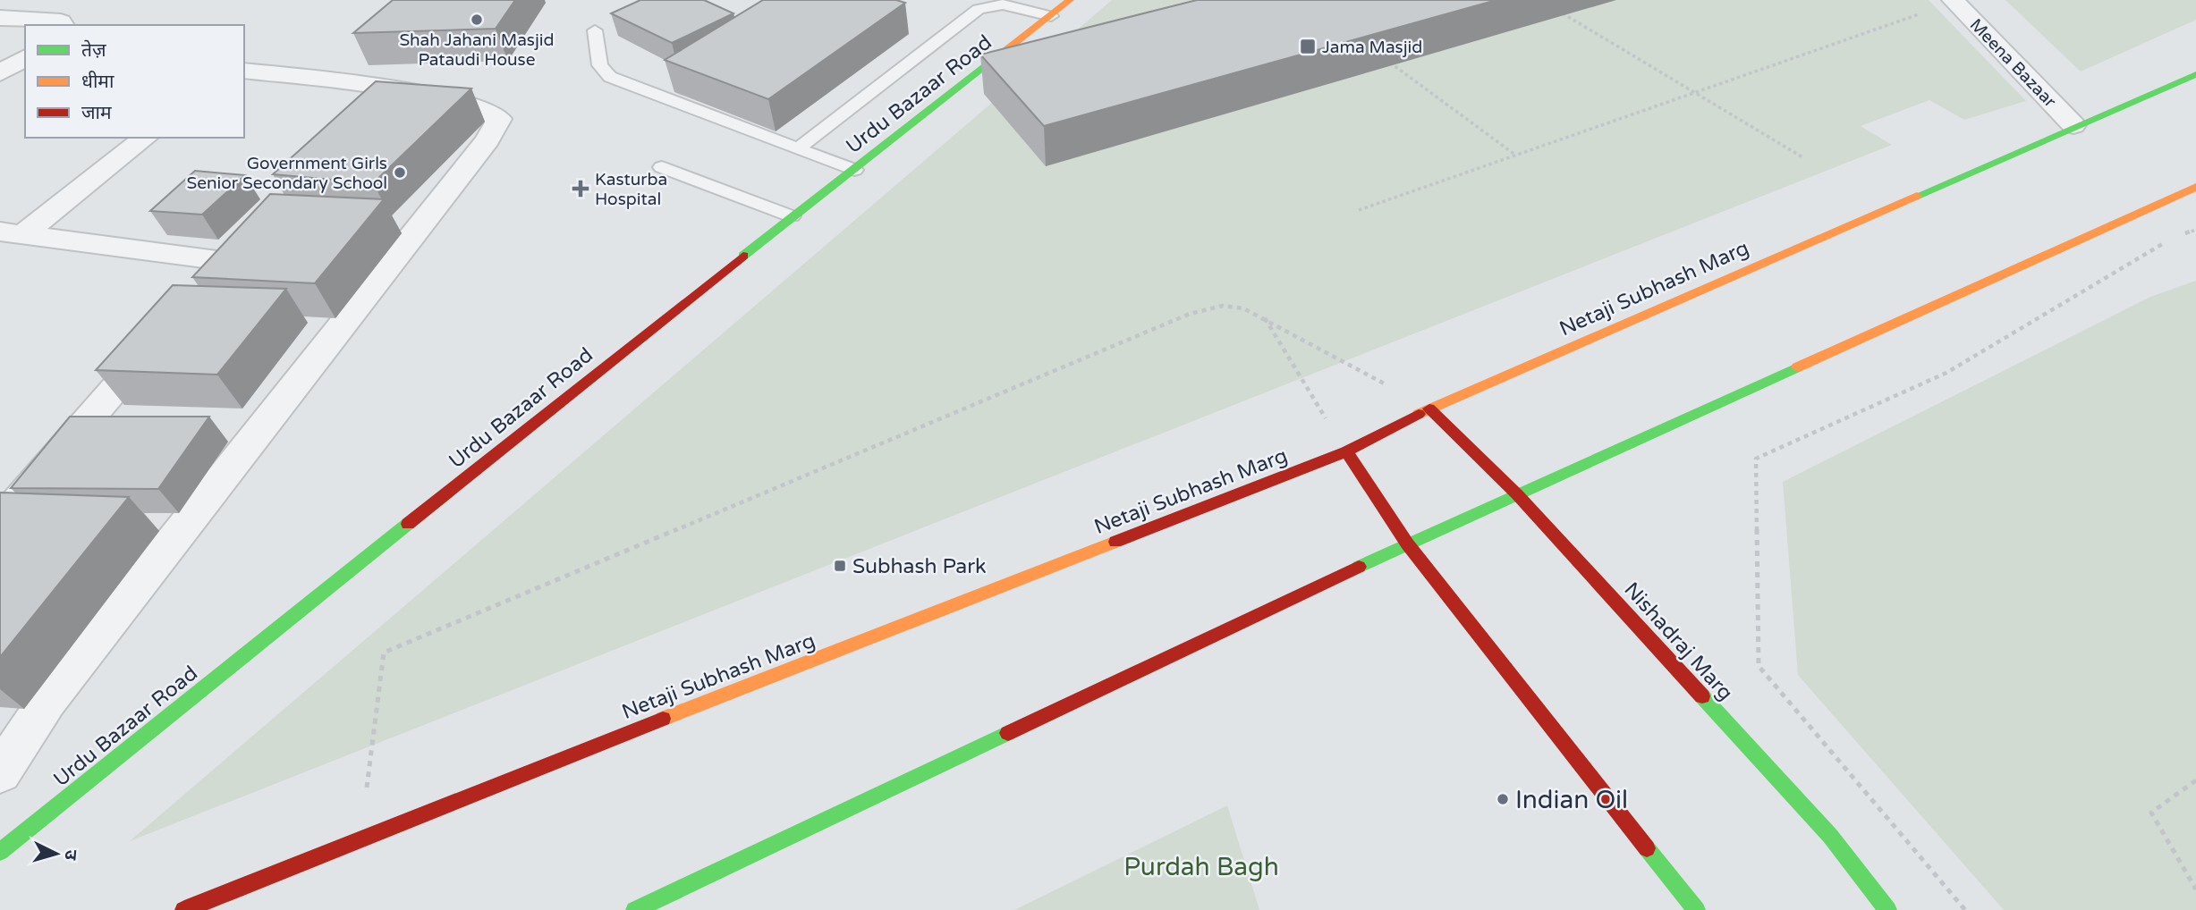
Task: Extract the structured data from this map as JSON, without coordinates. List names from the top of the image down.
{
  "streets": {
    "main road": ["Urdu Bazaar Road", "Netaji Subhash Marg", "Nishadraj Marg"],
    "street": ["Meena Bazaar"]
  },
  "crossings": [
    ["Meena Bazaar", "Netaji Subhash Marg"],
    ["Netaji Subhash Marg", "Nishadraj Marg"]
  ],
  "parks": ["Purdah Bagh"],
  "places": {
    "other": ["Shah Jahani Masjid Pataudi House", "Government Girls Senior Secondary School", "Indian Oil"],
    "transit": ["Jama Masjid", "Subhash Park"],
    "health": ["Kasturba Hospital"]
  },
  "legend": ["तेज़", "धीमा", "जाम"],
  "north": "right"
}
